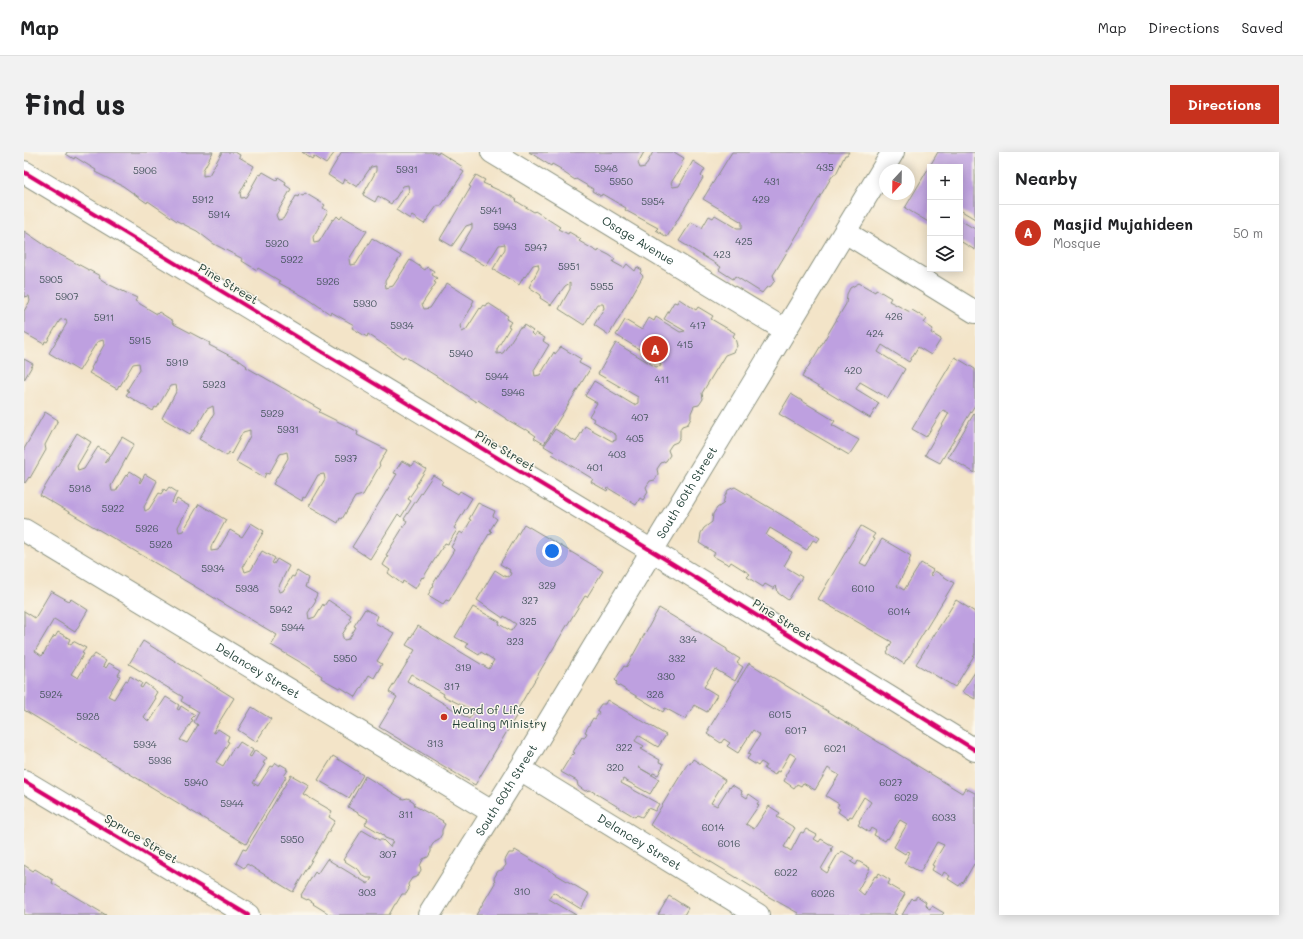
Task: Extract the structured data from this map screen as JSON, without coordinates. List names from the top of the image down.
{
  "streets": {
    "street": [
      "Osage Avenue",
      "Pine Street",
      "South 60th Street",
      "Delancey Street",
      "Spruce Street"
    ]
  },
  "crossings": [
    ["Osage Avenue", "South 60th Street"],
    ["Pine Street", "South 60th Street"],
    ["South 60th Street", "Delancey Street"]
  ],
  "places": ["Word of Life Healing Ministry"],
  "house_numbers": [
    "435",
    "5948",
    "5931",
    "5906",
    "5950",
    "431",
    "5912",
    "429",
    "5954",
    "5941",
    "5914",
    "5943",
    "425",
    "5920",
    "5947",
    "423",
    "5922",
    "5951",
    "5905",
    "5926",
    "5955",
    "5907",
    "5930",
    "426",
    "5911",
    "5934",
    "417",
    "424",
    "5915",
    "415",
    "5940",
    "5919",
    "420",
    "5944",
    "411",
    "5923",
    "5946",
    "5929",
    "407",
    "5931",
    "405",
    "403",
    "5937",
    "401",
    "5918",
    "5922",
    "5926",
    "5928",
    "5934",
    "329",
    "5938",
    "6010",
    "327",
    "5942",
    "6014",
    "325",
    "5944",
    "334",
    "323",
    "5950",
    "332",
    "319",
    "330",
    "317",
    "5924",
    "328",
    "6015",
    "5928",
    "6017",
    "313",
    "5934",
    "322",
    "6021",
    "5936",
    "320",
    "5940",
    "6027",
    "6029",
    "5944",
    "311",
    "6033",
    "6014",
    "5950",
    "6016",
    "307",
    "6022",
    "310",
    "303",
    "6026"
  ],
  "north": "bottom",
  "page": {
    "header": "Map",
    "nav": ["Map", "Directions", "Saved"],
    "buttons": "Directions",
    "title": "Find us",
    "heading": "Nearby",
    "map_buttons": ["+", "−"],
    "list": [
      {
        "mark": "A",
        "name": "Masjid Mujahideen",
        "note": "Mosque",
        "value": "50 m"
      }
    ],
    "pins": "A"
  }
}
